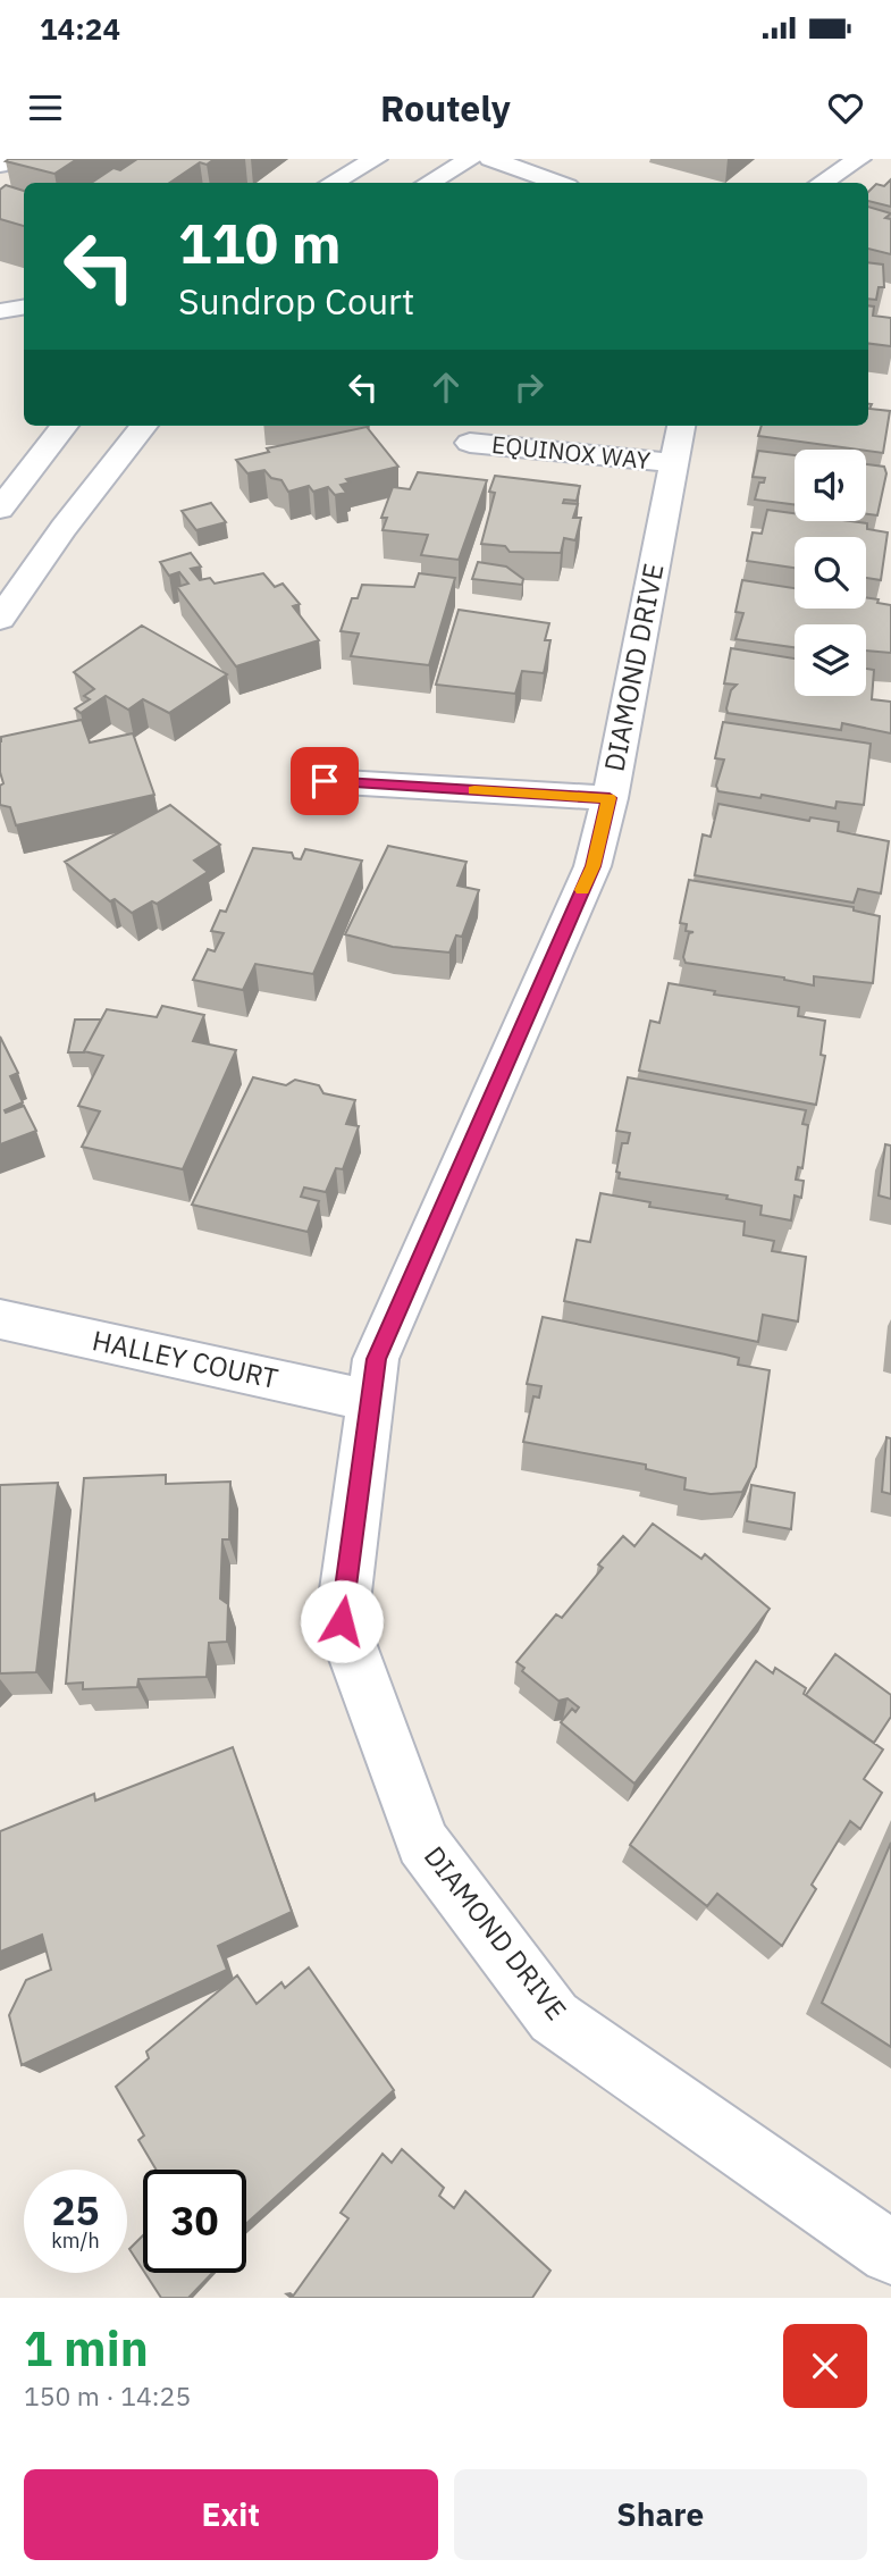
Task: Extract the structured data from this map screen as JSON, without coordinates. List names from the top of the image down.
{
  "streets": {
    "street": ["EQUINOX WAY", "DIAMOND DRIVE", "HALLEY COURT"]
  },
  "crossings": [
    ["EQUINOX WAY", "DIAMOND DRIVE"],
    ["DIAMOND DRIVE", "HALLEY COURT"]
  ],
  "page": {
    "status": "14:24",
    "header": "Routely",
    "turn": ["110 m", "Sundrop Court"],
    "speed": "25 km/h",
    "limit": "30",
    "heading": ["1 min", "150 m · 14:25"],
    "buttons": ["Exit", "Share"]
  }
}
